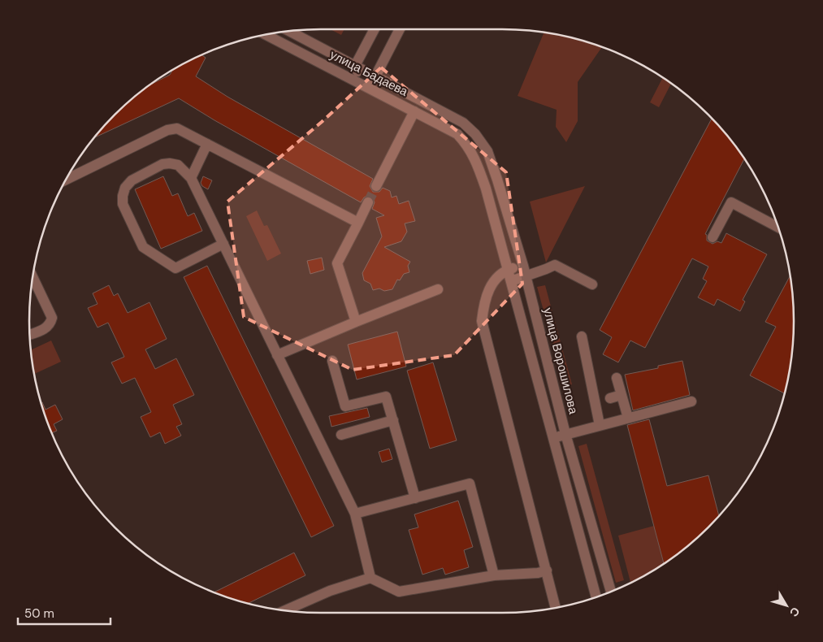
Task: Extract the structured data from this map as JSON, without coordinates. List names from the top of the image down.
{
  "streets": {
    "street": ["улица Бадаева", "улица Ворошилова"]
  },
  "crossings": [
    ["улица Бадаева", "улица Ворошилова"]
  ],
  "scale_bar": "50 m",
  "north": "bottom right"
}
